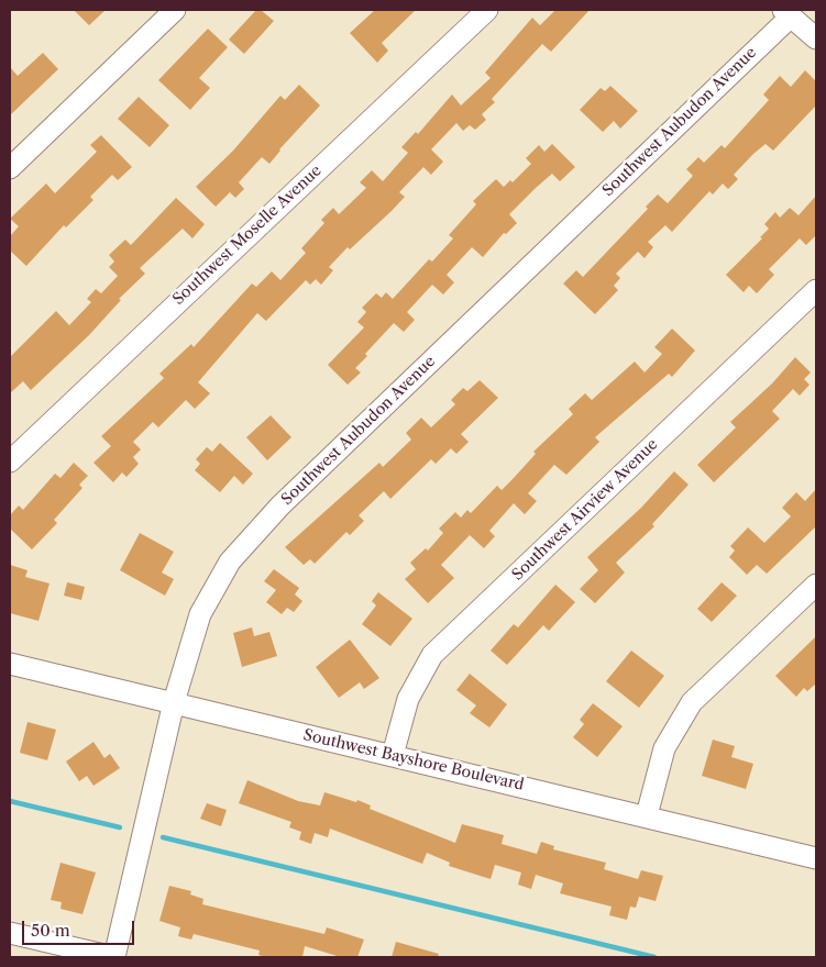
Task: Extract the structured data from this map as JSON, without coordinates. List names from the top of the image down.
{
  "streets": {
    "street": [
      "Southwest Aubudon Avenue",
      "Southwest Moselle Avenue",
      "Southwest Airview Avenue",
      "Southwest Bayshore Boulevard"
    ]
  },
  "crossings": [
    ["Southwest Aubudon Avenue", "Southwest Bayshore Boulevard"],
    ["Southwest Airview Avenue", "Southwest Bayshore Boulevard"]
  ],
  "scale_bar": "50 m"
}
